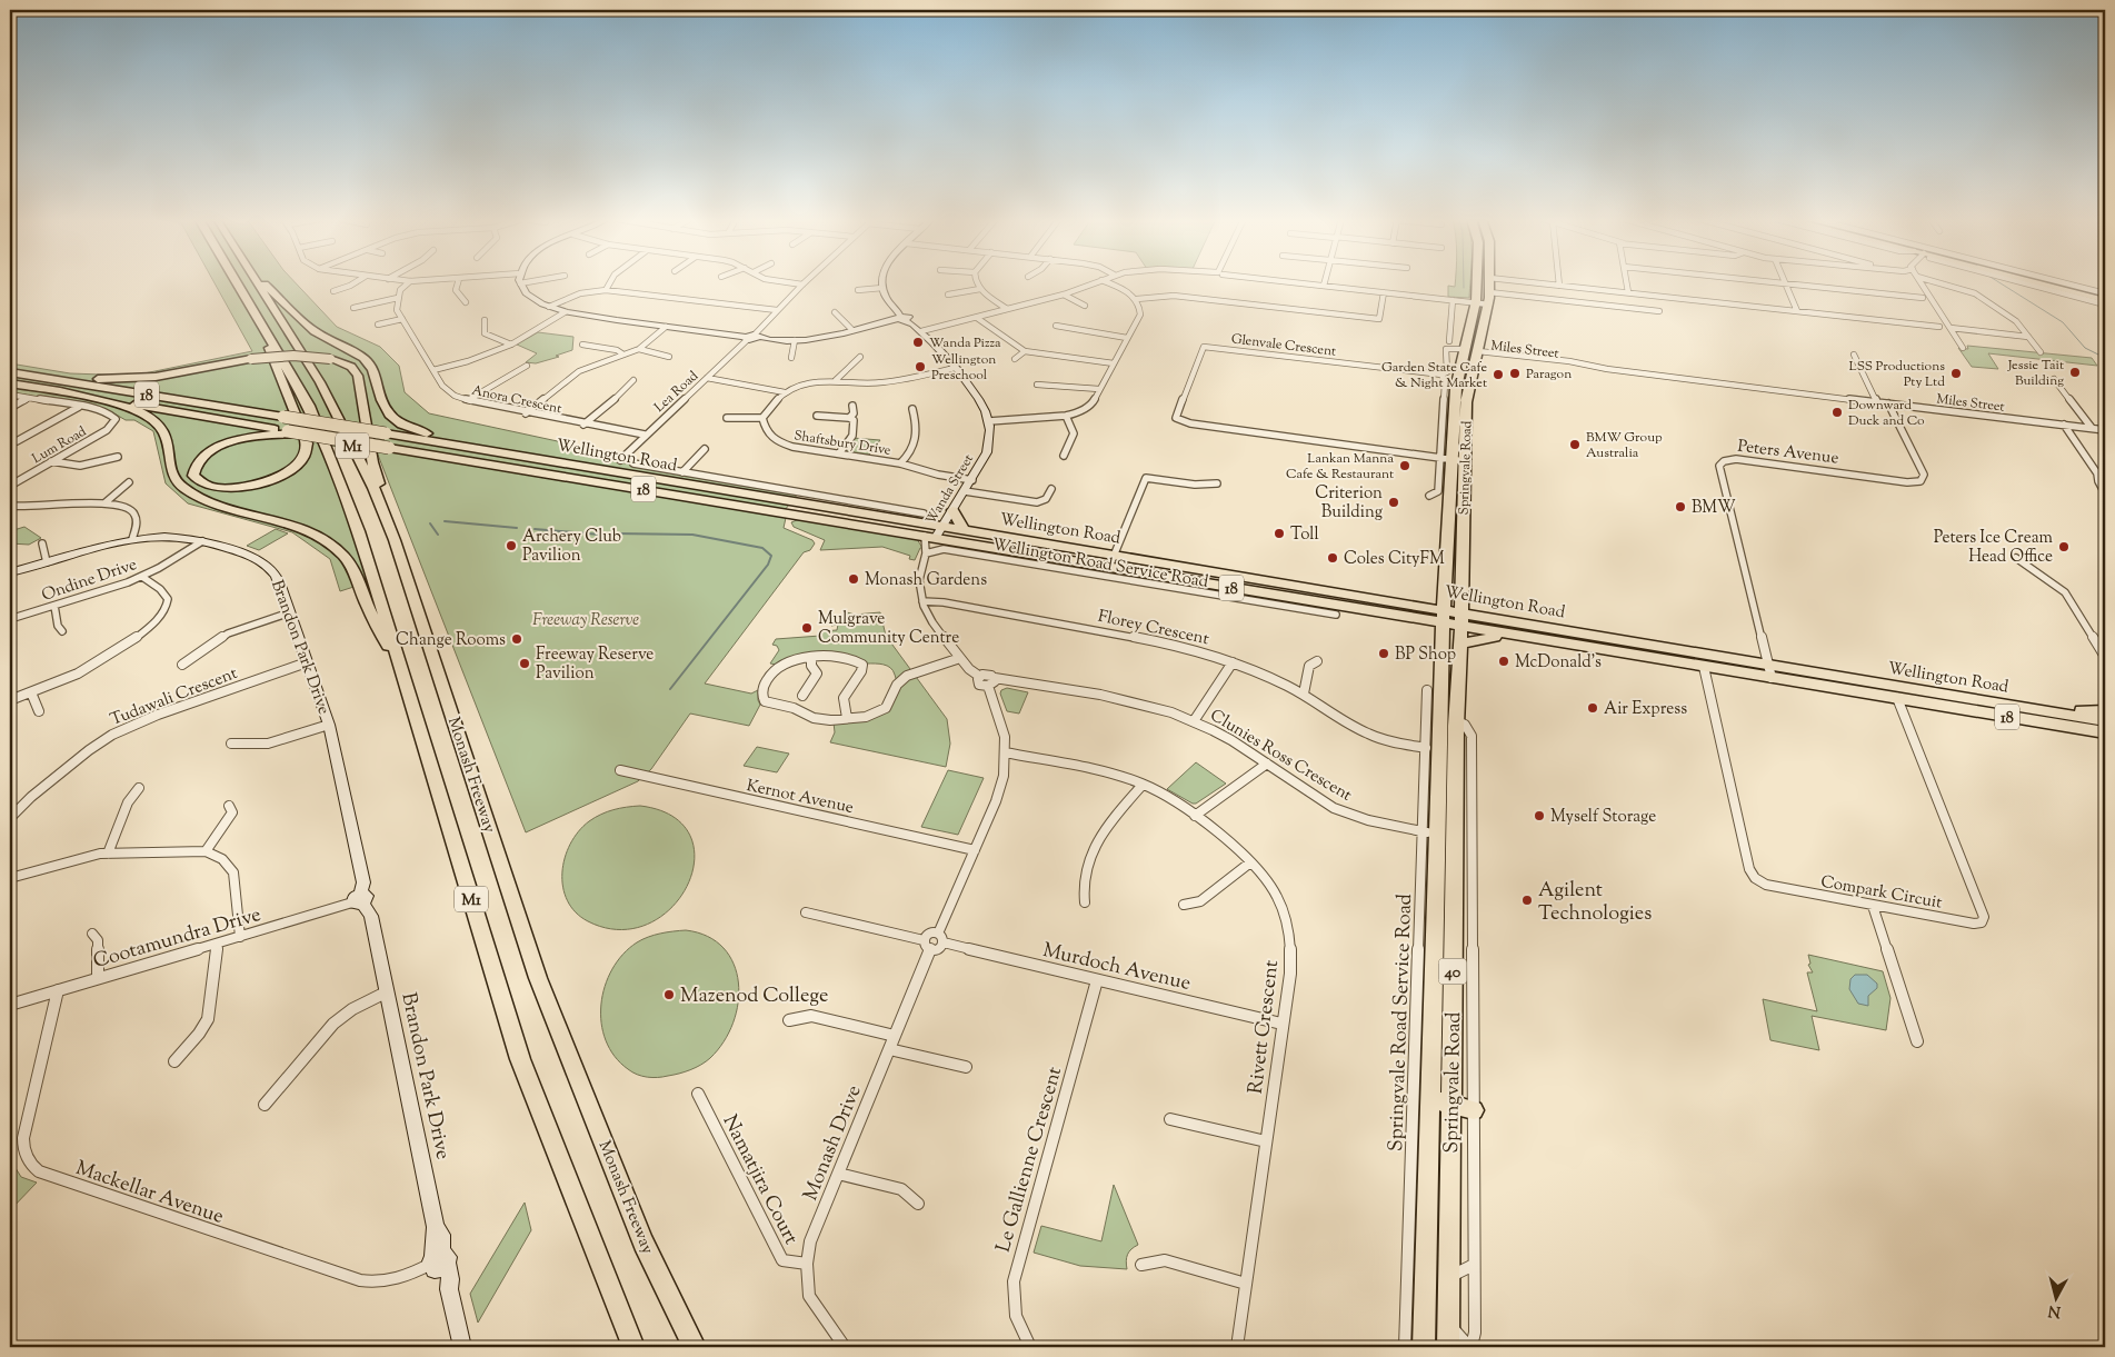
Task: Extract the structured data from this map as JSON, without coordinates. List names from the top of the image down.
{
  "streets": {
    "highway": [
      "18",
      "M1",
      "Wellington Road",
      "Springvale Road",
      "Monash Freeway",
      "40"
    ],
    "street": [
      "Glenvale Crescent",
      "Miles Street",
      "Lea Road",
      "Anora Crescent",
      "Shaftsbury Drive",
      "Lum Road",
      "Peters Avenue",
      "Wanda Street",
      "Wellington Road Service Road",
      "Ondine Drive",
      "Florey Crescent",
      "Brandon Park Drive",
      "Tudawali Crescent",
      "Clunies Ross Crescent",
      "Kernot Avenue",
      "Compark Circuit",
      "Cootamundra Drive",
      "Murdoch Avenue",
      "Springvale Road Service Road",
      "Rivett Crescent",
      "Monash Drive",
      "Le Gallienne Crescent",
      "Namatjira Court",
      "Mackellar Avenue"
    ]
  },
  "crossings": [
    ["Glenvale Crescent", "Springvale Road"],
    ["Miles Street", "Peters Avenue"],
    ["Miles Street", "Springvale Road"],
    ["Lea Road", "Anora Crescent"],
    ["Shaftsbury Drive", "Wanda Street"],
    ["Peters Avenue", "Wellington Road"],
    ["Wellington Road", "Springvale Road"],
    ["Wellington Road", "Wanda Street"],
    ["Wellington Road", "Wellington Road Service Road"],
    ["Wellington Road", "Compark Circuit"],
    ["Springvale Road", "Clunies Ross Crescent"],
    ["Springvale Road", "Springvale Road Service Road"],
    ["Ondine Drive", "Brandon Park Drive"],
    ["Brandon Park Drive", "Tudawali Crescent"],
    ["Brandon Park Drive", "Cootamundra Drive"],
    ["Brandon Park Drive", "Mackellar Avenue"],
    ["Cootamundra Drive", "Mackellar Avenue"],
    ["Murdoch Avenue", "Rivett Crescent"],
    ["Murdoch Avenue", "Le Gallienne Crescent"],
    ["Monash Drive", "Namatjira Court"]
  ],
  "parks": ["Freeway Reserve"],
  "places": [
    "Wanda Pizza",
    "Wellington Preschool",
    "Jessie Tait Building",
    "Paragon",
    "LSS Productions Pty Ltd",
    "Garden State Cafe & Night Market",
    "Downward Duck and Co",
    "BMW Group Australia",
    "Lankan Manna Cafe & Restaurant",
    "Criterion Building",
    "BMW",
    "Toll",
    "Archery Club Pavilion",
    "Peters Ice Cream Head Office",
    "Coles CityFM",
    "Monash Gardens",
    "Mulgrave Community Centre",
    "Change Rooms",
    "BP Shop",
    "McDonald's",
    "Freeway Reserve Pavilion",
    "Air Express",
    "Myself Storage",
    "Agilent Technologies",
    "Mazenod College"
  ],
  "north": "bottom"
}
